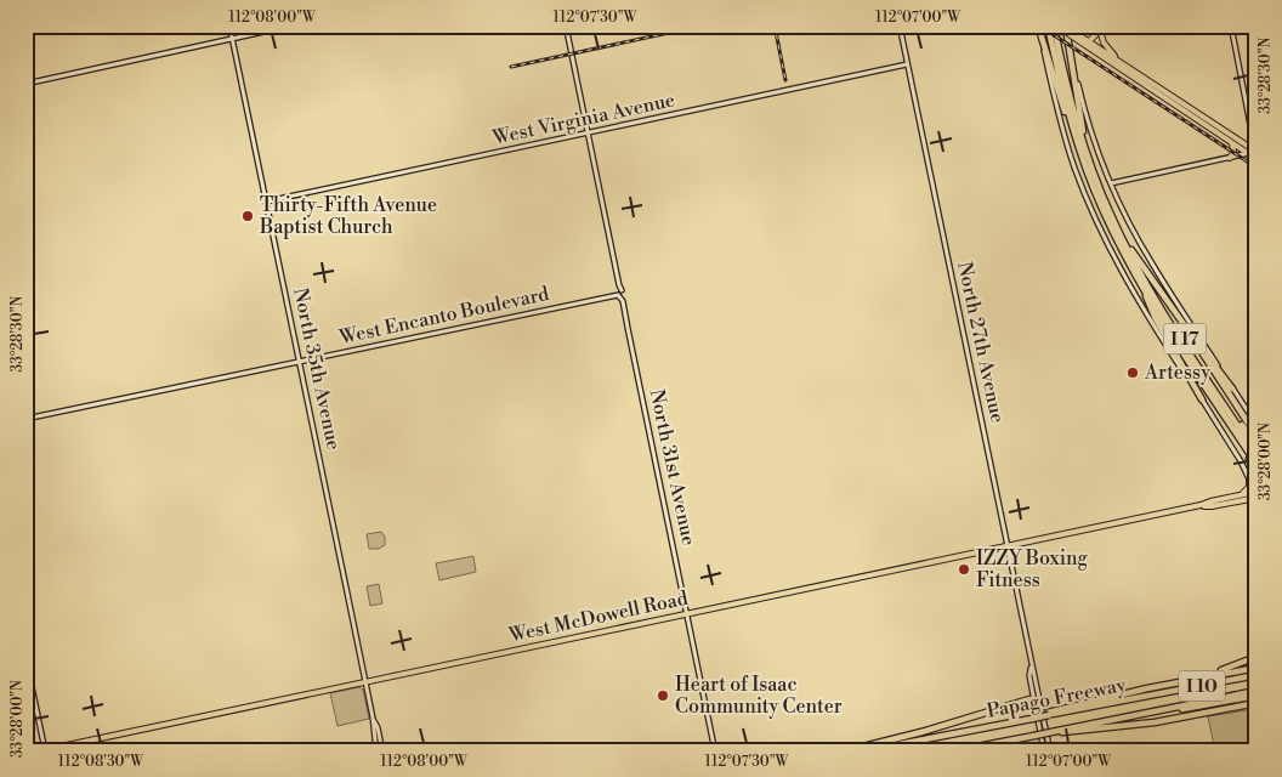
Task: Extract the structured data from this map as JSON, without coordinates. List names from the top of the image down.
{
  "streets": {
    "highway": ["I 17", "I 10", "Papago Freeway"],
    "main road": [
      "West Virginia Avenue",
      "West Encanto Boulevard",
      "North 27th Avenue",
      "North 35th Avenue",
      "North 31st Avenue",
      "West McDowell Road"
    ]
  },
  "crossings": [
    ["West Virginia Avenue", "North 27th Avenue"],
    ["West Virginia Avenue", "North 35th Avenue"],
    ["West Encanto Boulevard", "North 35th Avenue"],
    ["West Encanto Boulevard", "North 31st Avenue"],
    ["North 27th Avenue", "West McDowell Road"],
    ["North 35th Avenue", "West McDowell Road"],
    ["North 31st Avenue", "West McDowell Road"]
  ],
  "places": [
    "Thirty-Fifth Avenue Baptist Church",
    "Artessy",
    "IZZY Boxing Fitness",
    "Heart of Isaac Community Center"
  ],
  "coordinates": [
    "112°08'00\"W",
    "112°07'30\"W",
    "112°07'00\"W",
    "33°28'30\"N",
    "33°28'00\"N",
    "112°08'30\"W"
  ]
}
